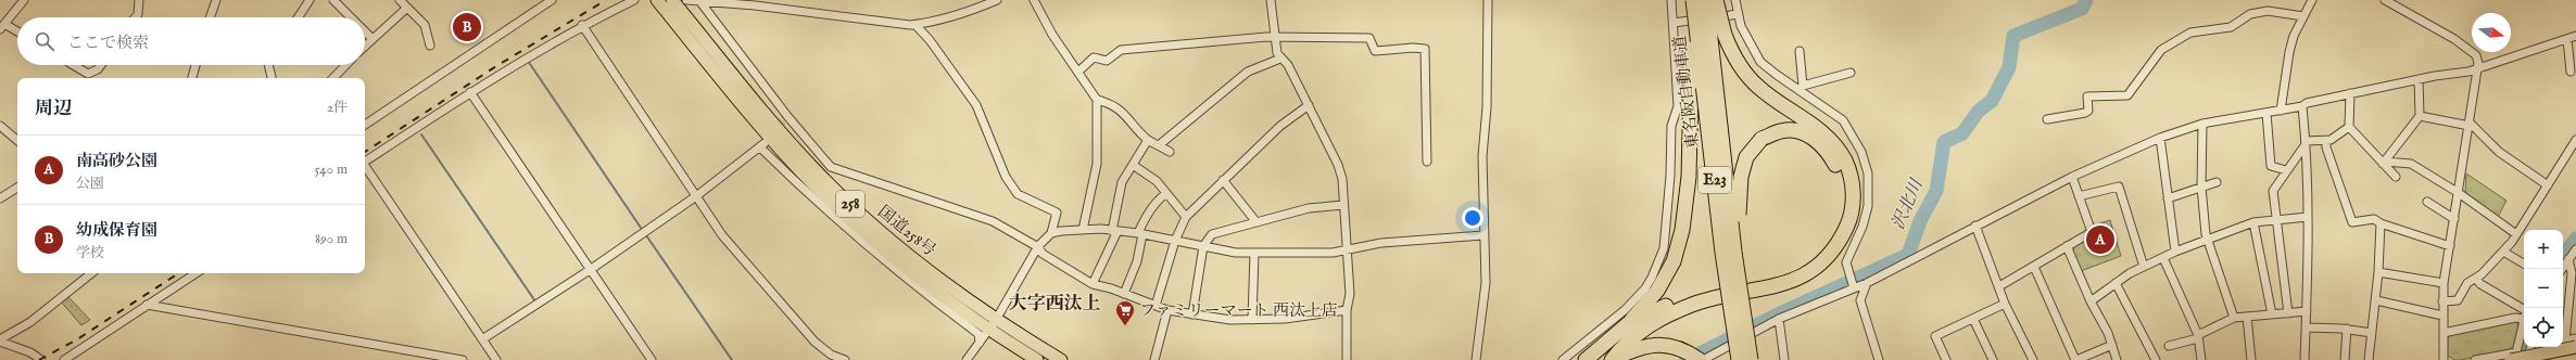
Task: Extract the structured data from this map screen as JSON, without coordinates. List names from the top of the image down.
{
  "streets": {
    "highway": [
      "東名阪自動車道",
      "E23",
      "258",
      "国道258号"
    ]
  },
  "districts": ["大字西汰上"],
  "water": ["沢北川"],
  "places": {
    "supermarket": ["ファミリーマート 西汰上店"]
  },
  "north": "right",
  "page": {
    "pins": ["B", "A"],
    "search": "ここで検索",
    "heading": ["周辺", "2件"],
    "list": [
      {
        "mark": "A",
        "name": "南高砂公園",
        "note": "公園",
        "value": "540 m"
      },
      {
        "mark": "B",
        "name": "幼成保育園",
        "note": "学校",
        "value": "890 m"
      }
    ],
    "map_buttons": ["+", "−"]
  }
}
